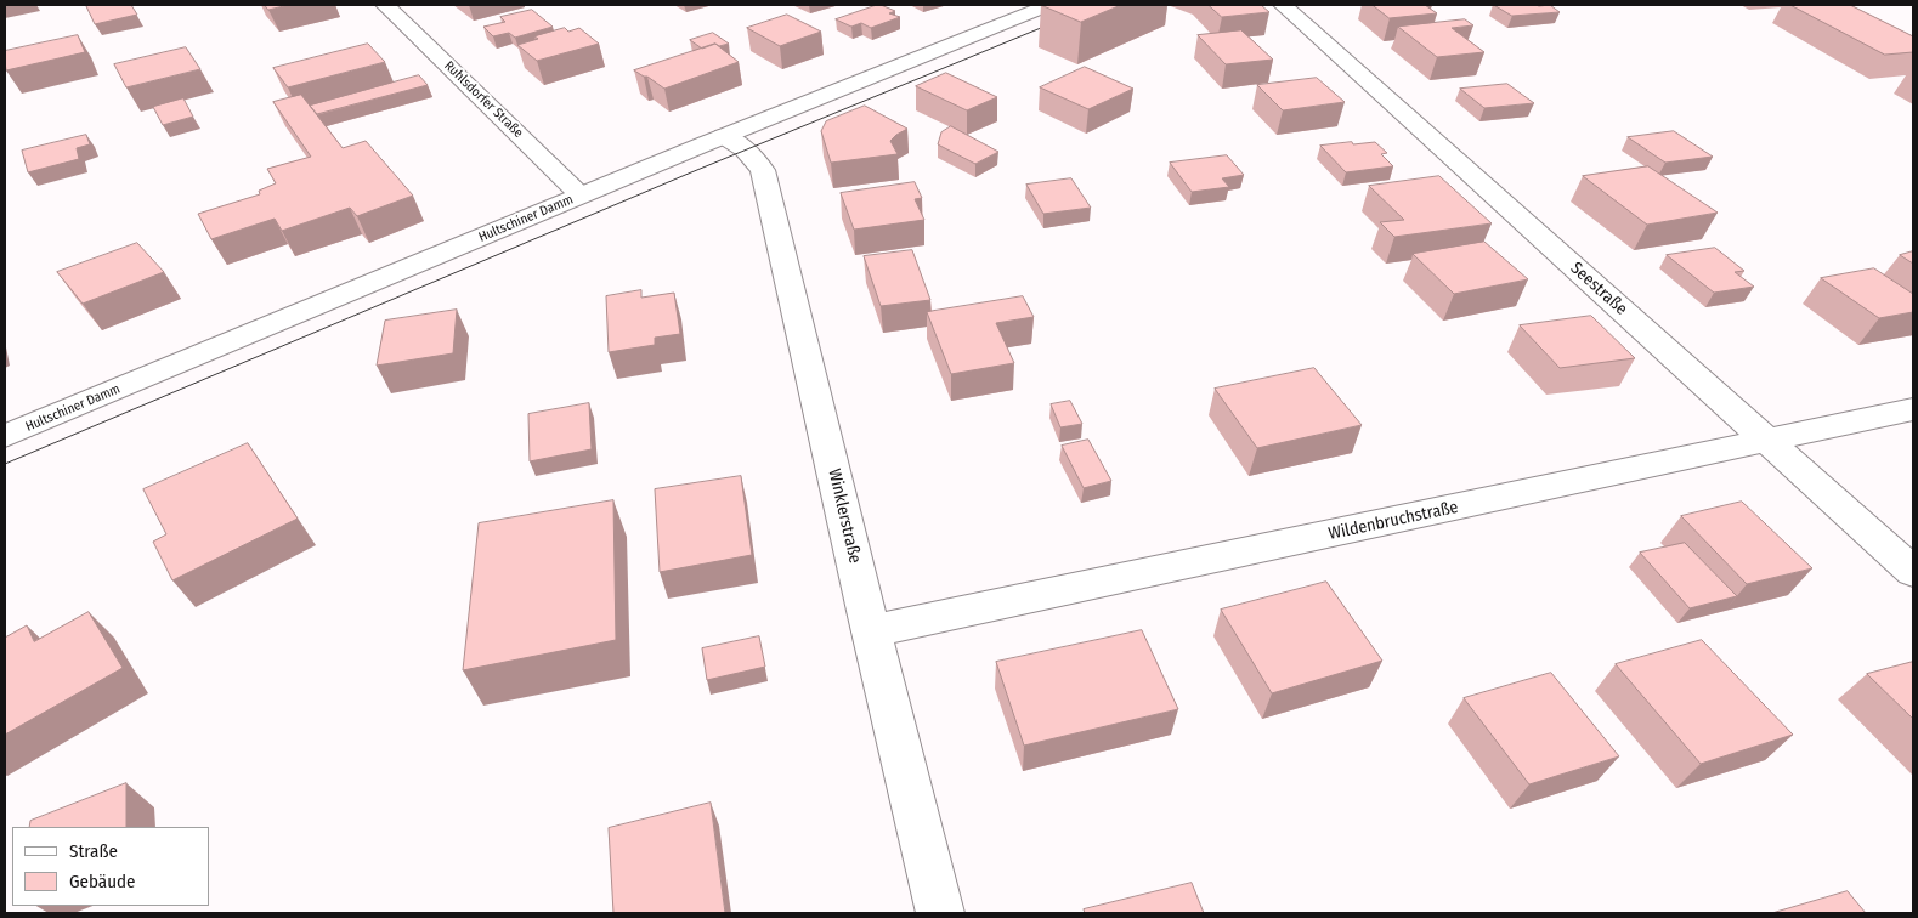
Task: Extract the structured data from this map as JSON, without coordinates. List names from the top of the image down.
{
  "streets": {
    "street": [
      "Ruhlsdorfer Straße",
      "Hultschiner Damm",
      "Seestraße",
      "Winklerstraße",
      "Wildenbruchstraße"
    ]
  },
  "crossings": [
    ["Ruhlsdorfer Straße", "Hultschiner Damm"],
    ["Hultschiner Damm", "Winklerstraße"],
    ["Seestraße", "Wildenbruchstraße"],
    ["Winklerstraße", "Wildenbruchstraße"]
  ],
  "legend": ["Straße", "Gebäude"]
}
